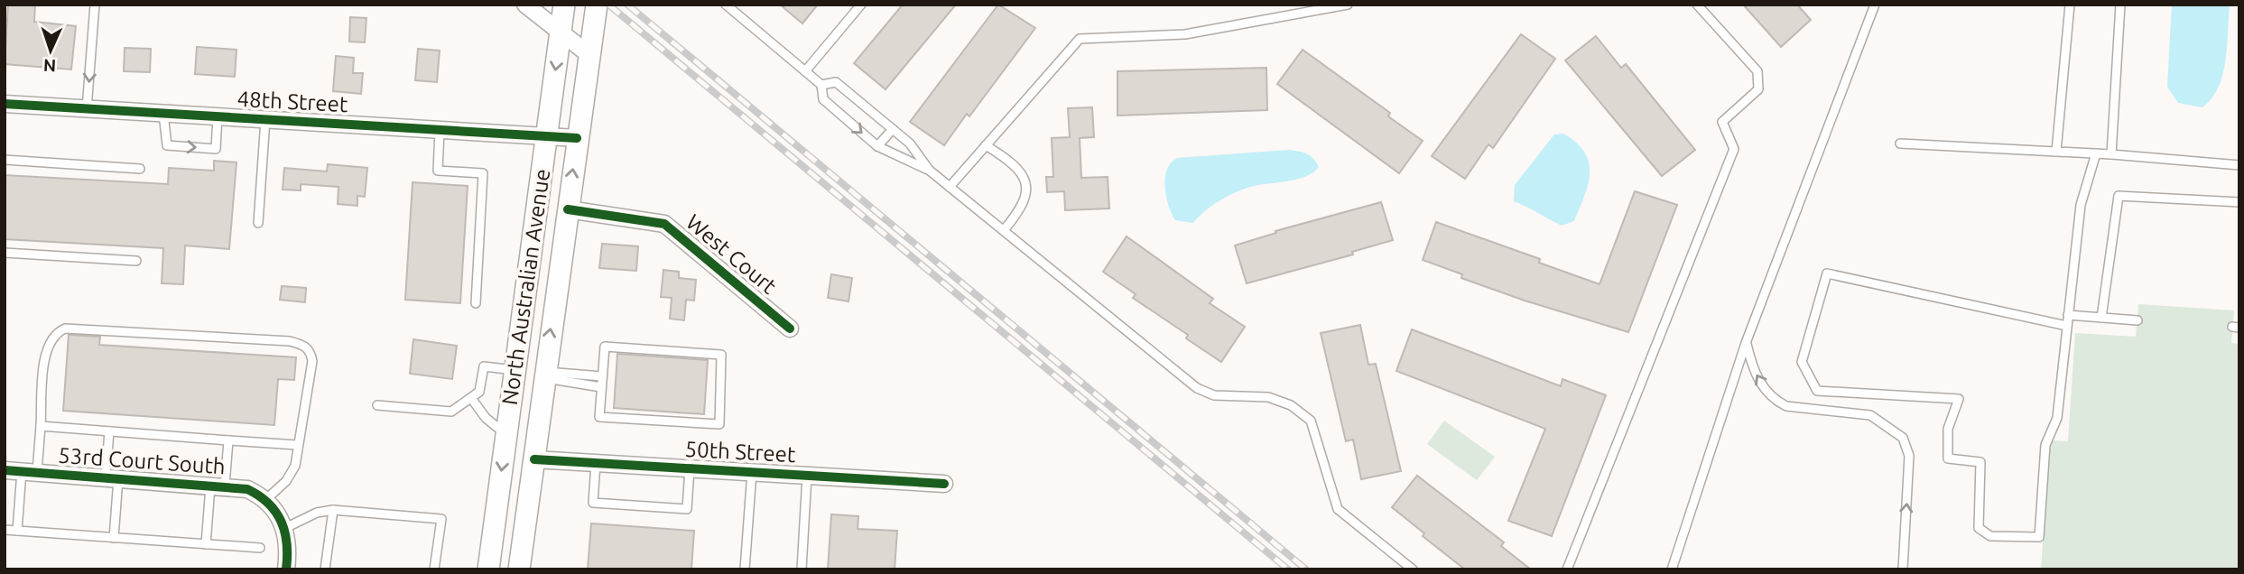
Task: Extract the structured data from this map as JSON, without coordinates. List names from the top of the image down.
{
  "streets": {
    "main road": ["North Australian Avenue"],
    "street": [
      "48th Street",
      "West Court",
      "50th Street",
      "53rd Court South"
    ]
  },
  "crossings": [
    ["48th Street", "North Australian Avenue"],
    ["West Court", "North Australian Avenue"],
    ["North Australian Avenue", "50th Street"]
  ],
  "north": "bottom"
}
